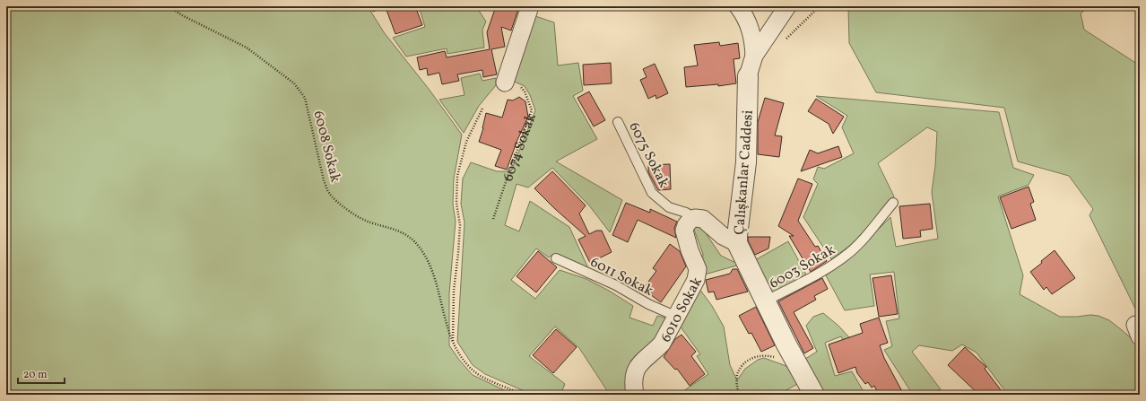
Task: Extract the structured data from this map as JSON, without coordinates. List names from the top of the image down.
{
  "streets": {
    "street": ["Çalışkanlar Caddesi", "6010 Sokak"],
    "lane": ["6075 Sokak", "6003 Sokak", "6011 Sokak"],
    "path": ["6008 Sokak", "6074 Sokak"]
  },
  "crossings": [
    ["6075 Sokak", "6010 Sokak"],
    ["Çalışkanlar Caddesi", "6003 Sokak"],
    ["6011 Sokak", "6010 Sokak"]
  ],
  "scale_bar": "20 m"
}
